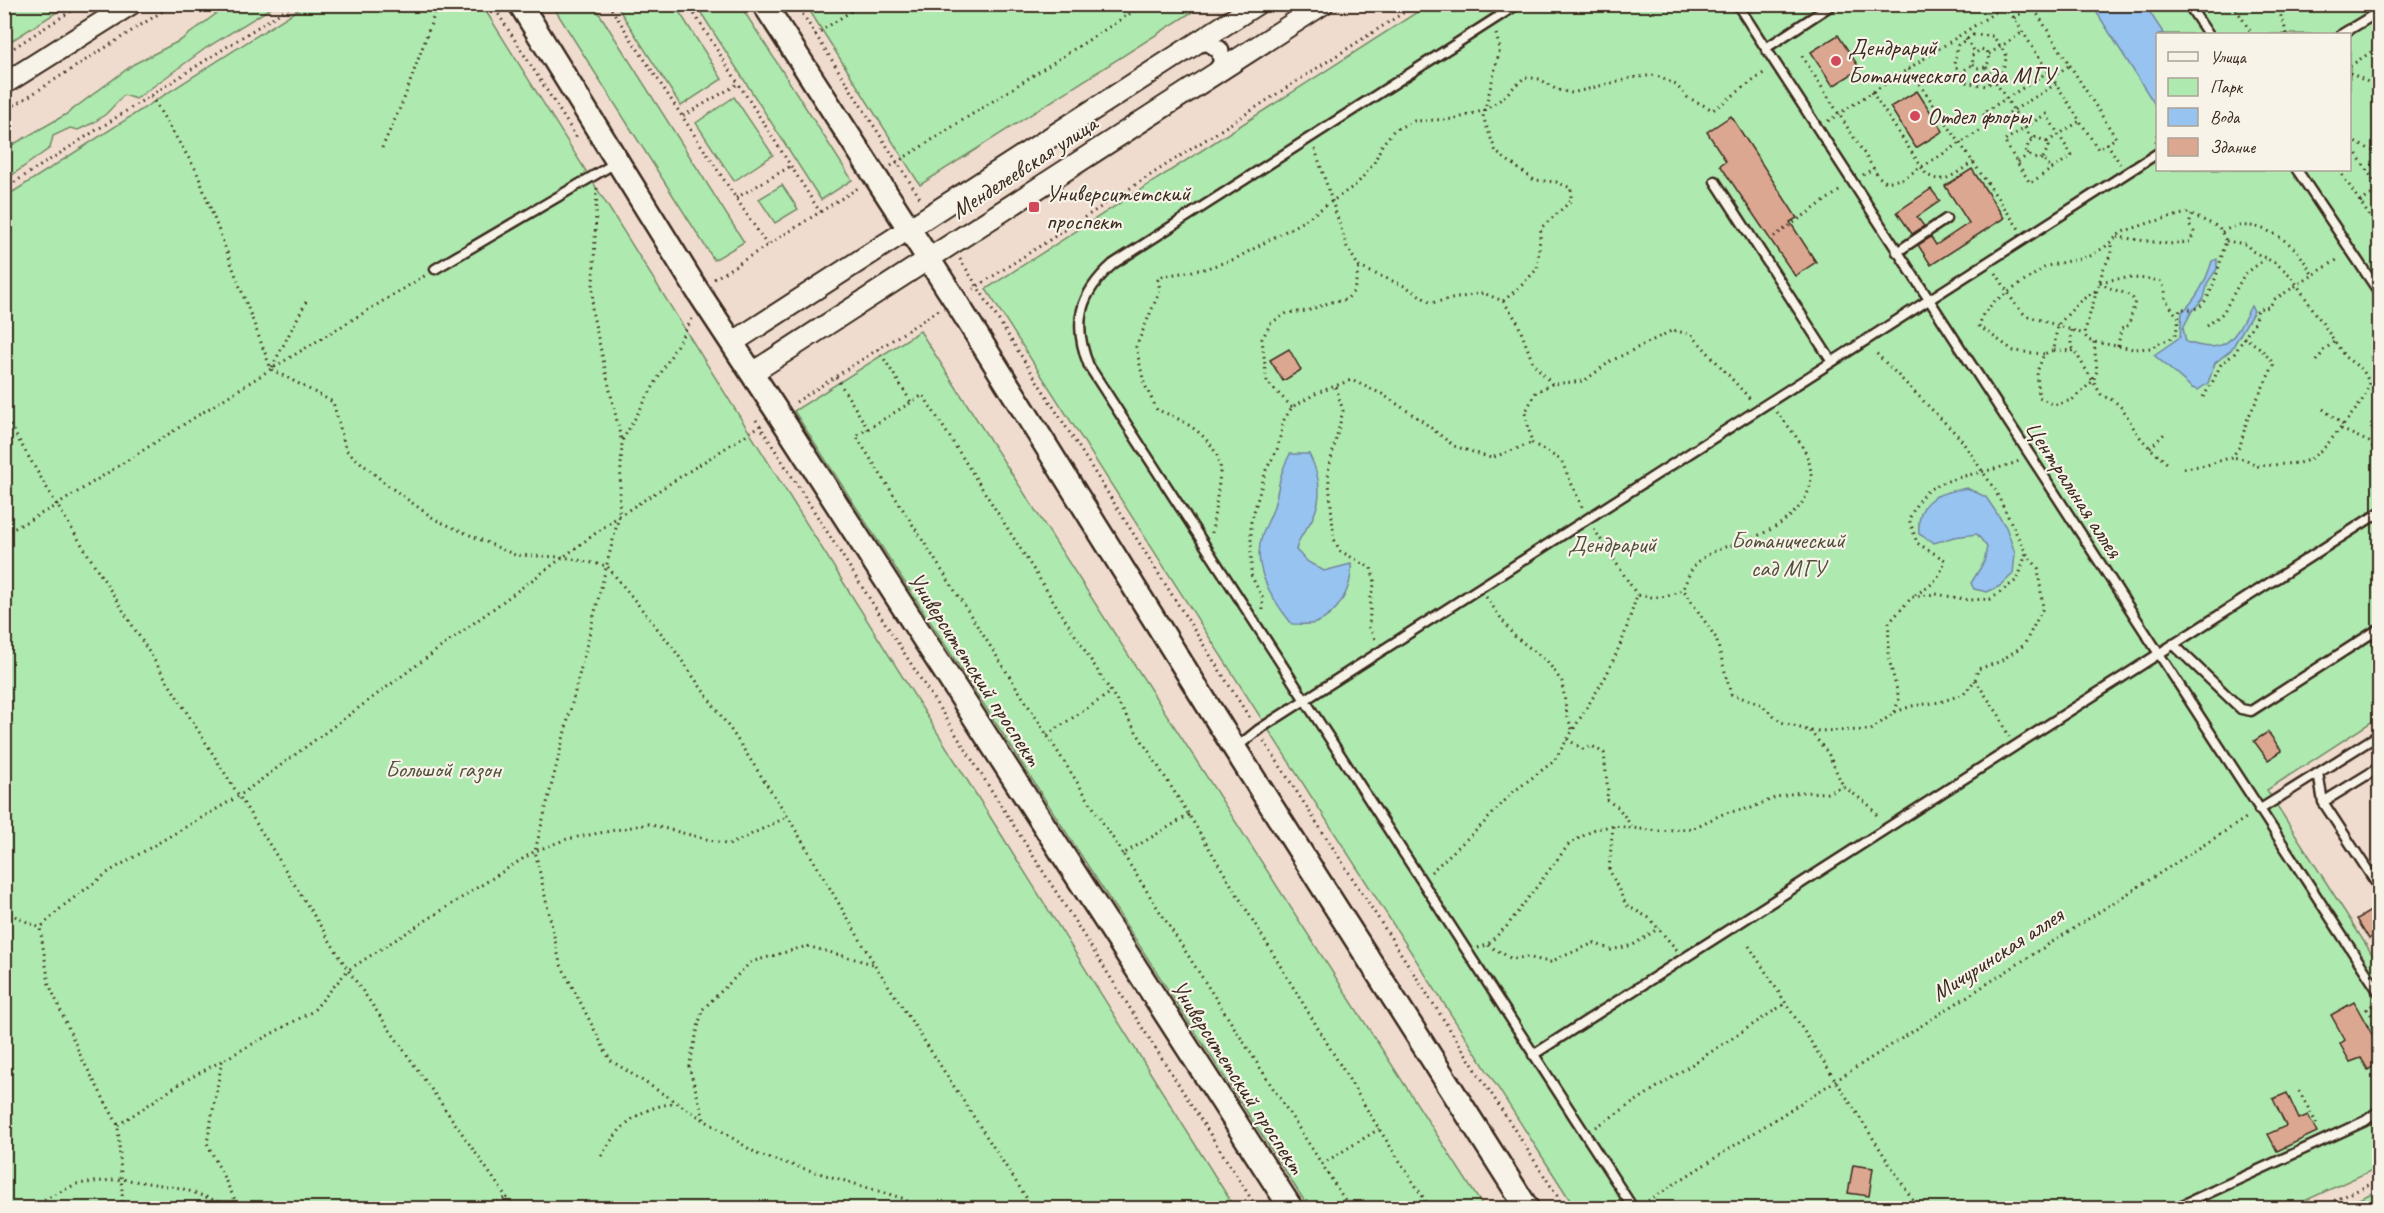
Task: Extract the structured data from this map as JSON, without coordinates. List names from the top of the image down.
{
  "streets": {
    "main road": ["Университетский проспект"],
    "street": ["Менделеевская улица"],
    "lane": ["Центральная аллея"],
    "path": ["Мичуринская аллея"]
  },
  "crossings": [
    ["Менделеевская улица", "Университетский проспект"],
    ["Центральная аллея", "Мичуринская аллея"]
  ],
  "parks": ["Ботанический сад МГУ", "Дендрарий", "Большой газон"],
  "places": {
    "other": ["Дендрарий Ботанического сада МГУ", "Отдел флоры"],
    "transit": ["Университетский проспект"]
  },
  "legend": [
    "Улица",
    "Парк",
    "Вода",
    "Здание"
  ]
}
